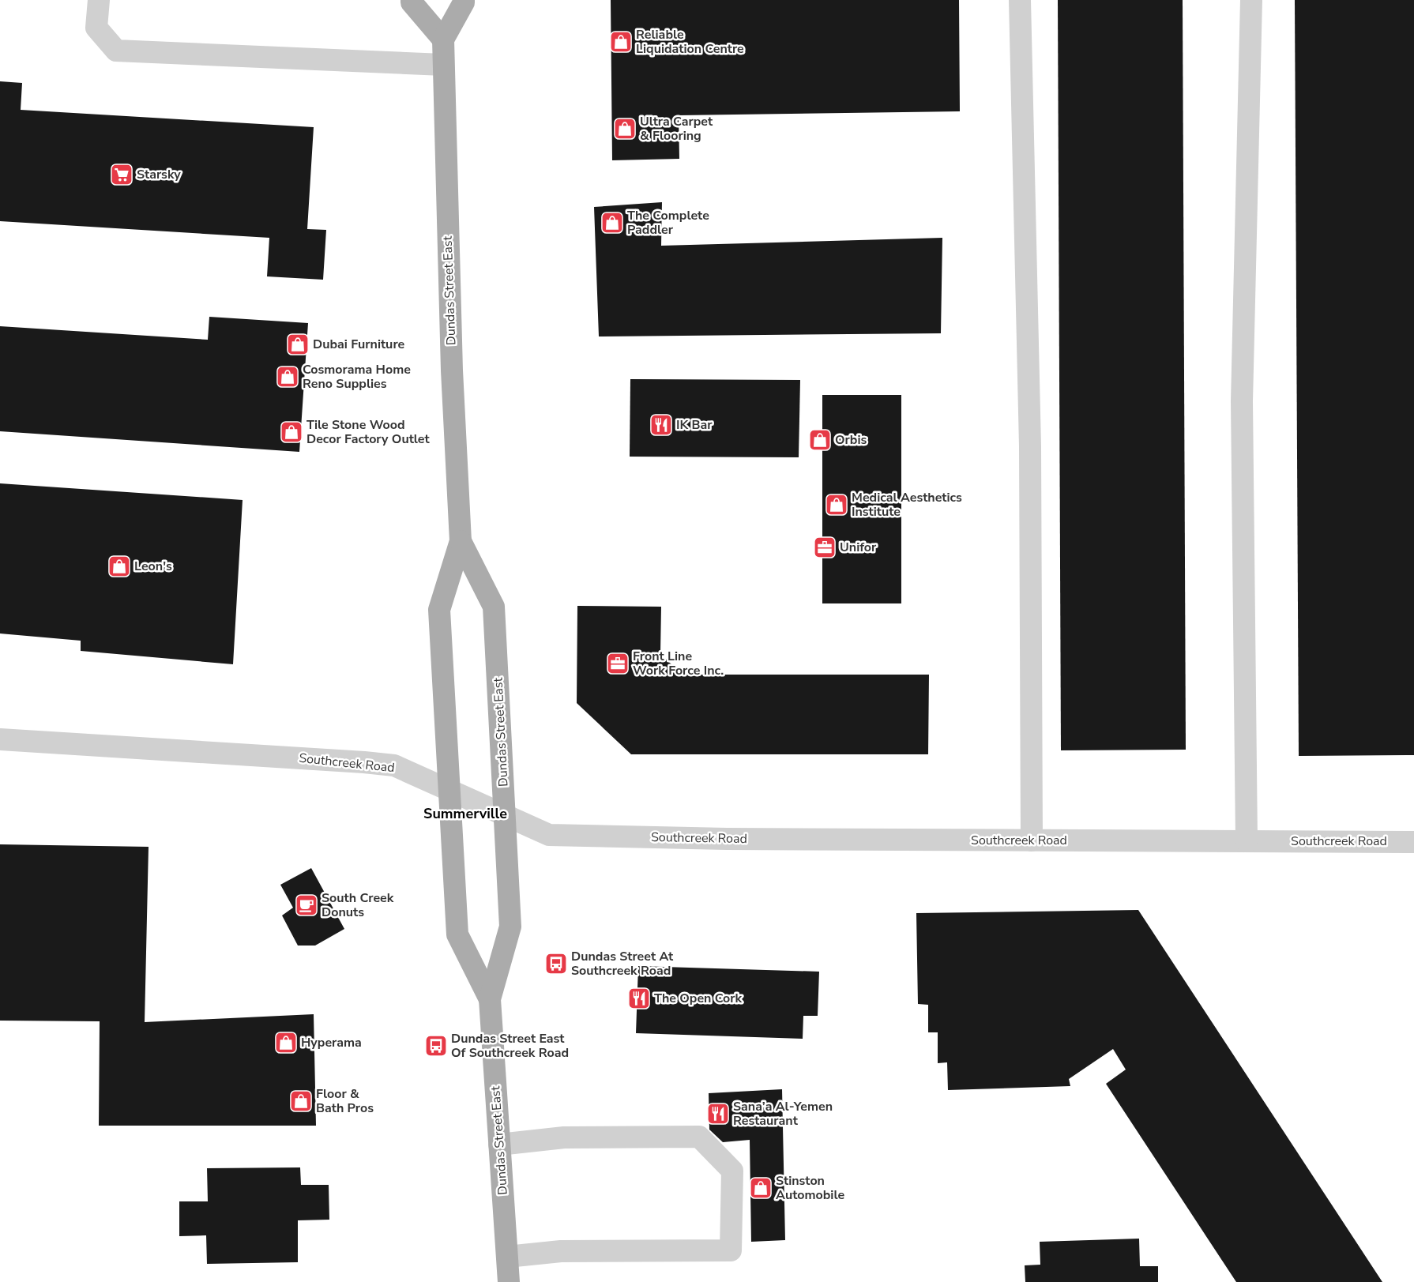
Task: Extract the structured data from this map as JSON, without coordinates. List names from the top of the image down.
{
  "streets": {
    "main road": ["Dundas Street East"],
    "street": ["Southcreek Road"]
  },
  "crossings": [
    ["Dundas Street East", "Southcreek Road"]
  ],
  "districts": ["Summerville"],
  "places": {
    "shop": [
      "Reliable Liquidation Centre",
      "Ultra Carpet & Flooring",
      "The Complete Paddler",
      "Dubai Furniture",
      "Cosmorama Home Reno Supplies",
      "Tile Stone Wood Decor Factory Outlet",
      "Orbis",
      "Medical Aesthetics Institute",
      "Leon's",
      "Hyperama",
      "Floor & Bath Pros",
      "Stinston Automobile"
    ],
    "supermarket": ["Starsky"],
    "restaurant": ["IK Bar", "The Open Cork", "Sana’a Al-Yemen Restaurant"],
    "office": ["Unifor", "Front Line Work Force Inc."],
    "cafe": ["South Creek Donuts"],
    "bus stop": ["Dundas Street At Southcreek Road", "Dundas Street East Of Southcreek Road"]
  }
}
